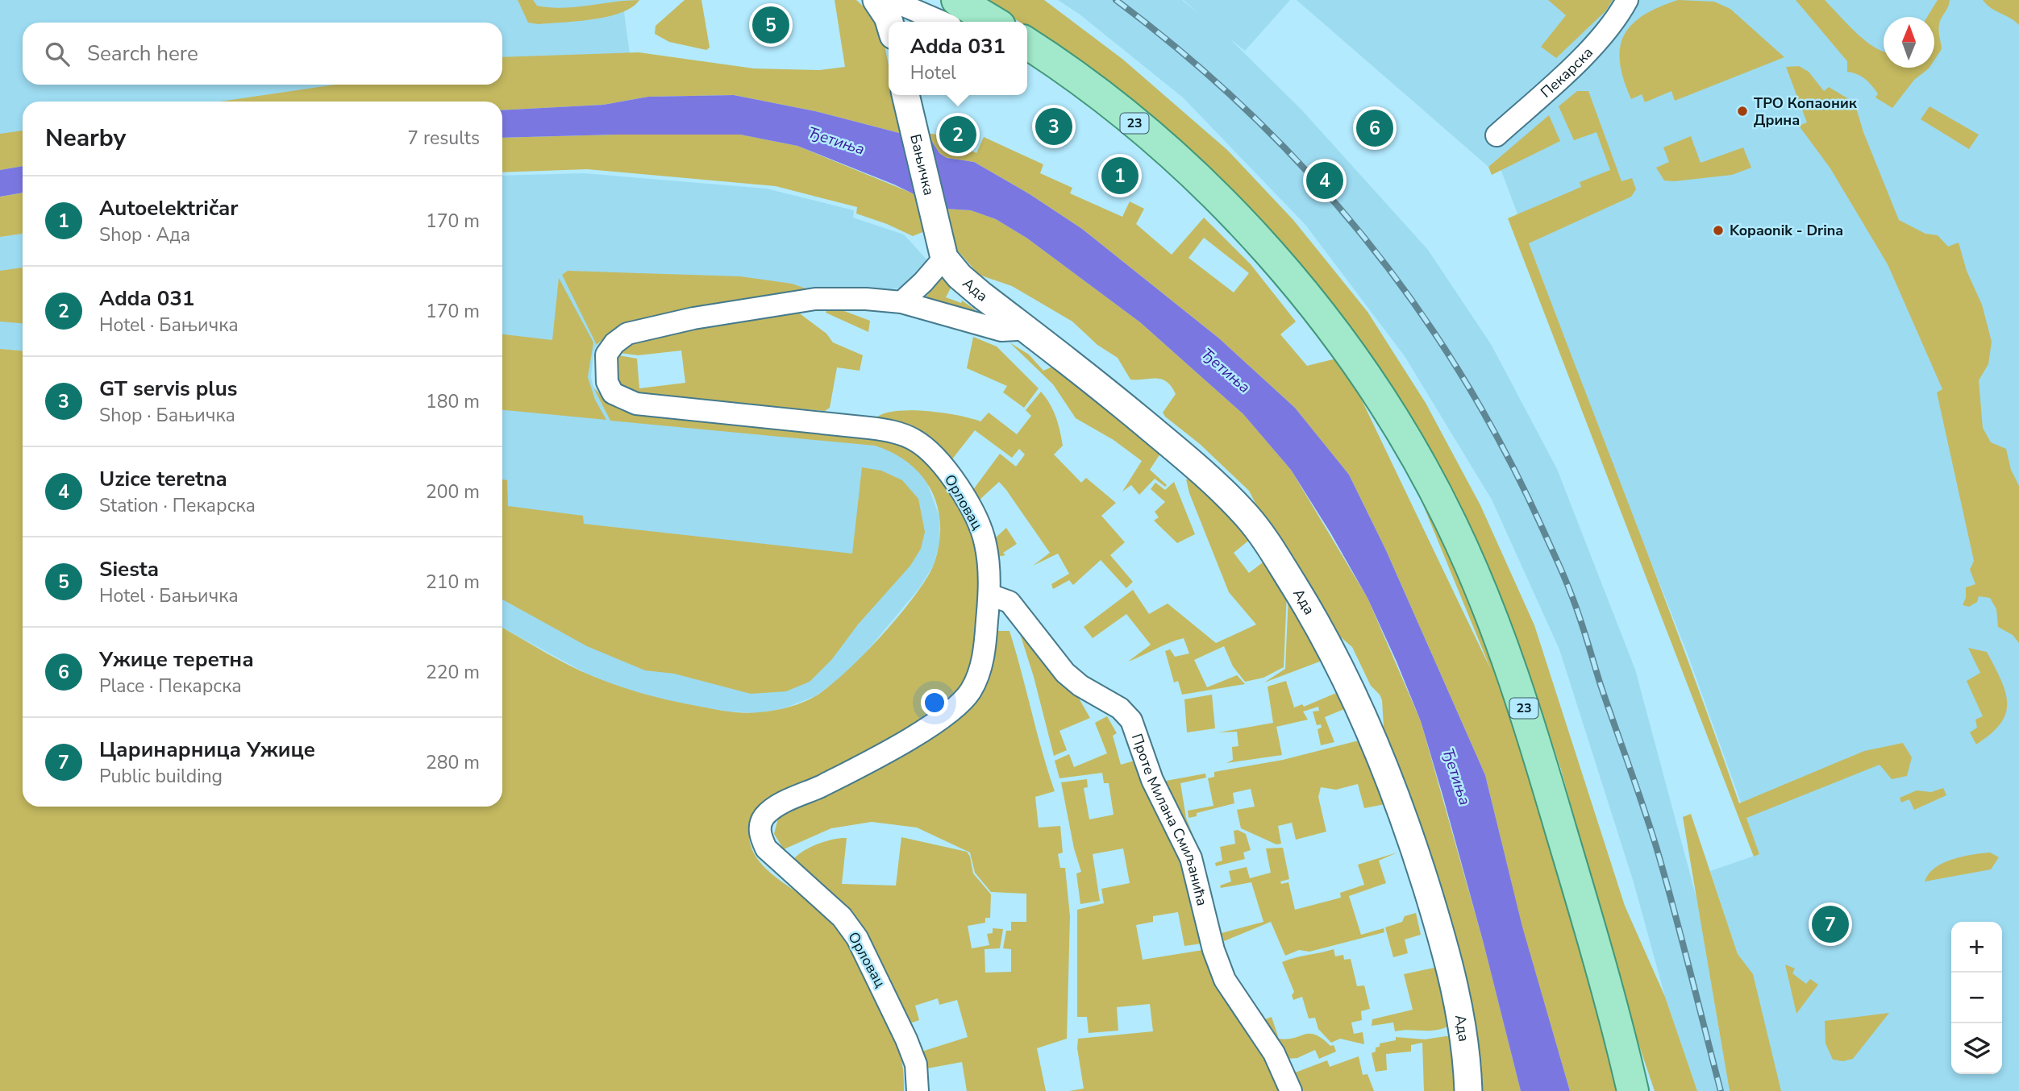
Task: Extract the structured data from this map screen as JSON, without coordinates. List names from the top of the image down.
{
  "streets": {
    "main road": ["23"],
    "street": [
      "Пекарска",
      "Бањичка",
      "Ада",
      "Орловац",
      "Проте Милана Смиљанића"
    ]
  },
  "crossings": [
    ["Бањичка", "Ада"],
    ["Ада", "Орловац"],
    ["Орловац", "Проте Милана Смиљанића"]
  ],
  "water": ["Ђетиња"],
  "places": ["ТРО Копаоник Дрина", "Kopaonik - Drina"],
  "north": "top",
  "page": {
    "pins": [
      "5",
      "3",
      "6",
      "2",
      "1",
      "4",
      "7"
    ],
    "popup": ["Adda 031", "Hotel"],
    "search": "Search here",
    "heading": ["Nearby", "7 results"],
    "list": [
      {
        "mark": "1",
        "name": "Autoelektričar",
        "note": "Shop · Ада",
        "value": "170 m"
      },
      {
        "mark": "2",
        "name": "Adda 031",
        "note": "Hotel · Бањичка",
        "value": "170 m"
      },
      {
        "mark": "3",
        "name": "GT servis plus",
        "note": "Shop · Бањичка",
        "value": "180 m"
      },
      {
        "mark": "4",
        "name": "Uzice teretna",
        "note": "Station · Пекарска",
        "value": "200 m"
      },
      {
        "mark": "5",
        "name": "Siesta",
        "note": "Hotel · Бањичка",
        "value": "210 m"
      },
      {
        "mark": "6",
        "name": "Ужице теретна",
        "note": "Place · Пекарска",
        "value": "220 m"
      },
      {
        "mark": "7",
        "name": "Царинарница Ужице",
        "note": "Public building",
        "value": "280 m"
      }
    ],
    "map_buttons": ["+", "−"]
  }
}
